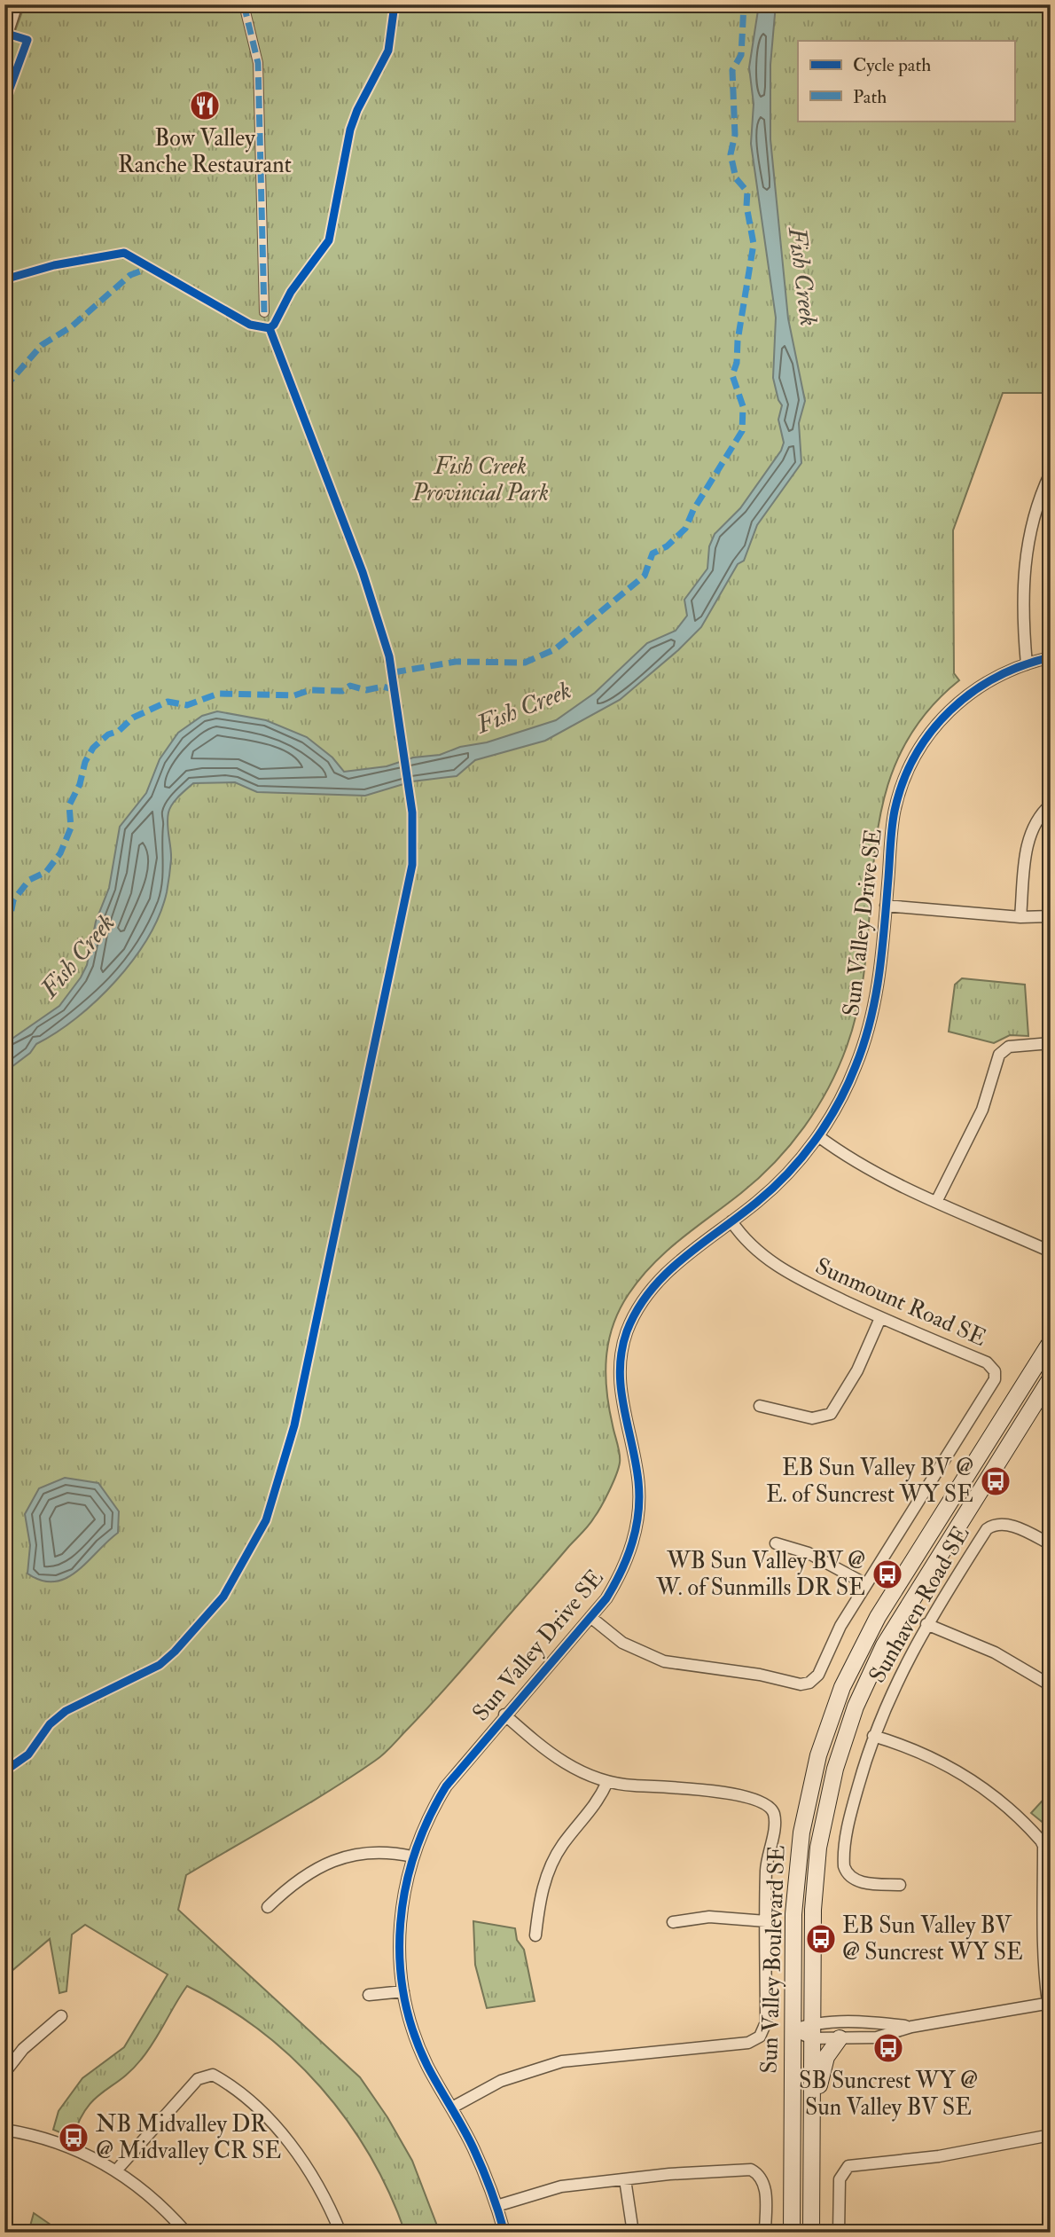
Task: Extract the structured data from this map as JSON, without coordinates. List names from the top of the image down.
{
  "streets": {
    "main road": ["Sun Valley Boulevard SE"],
    "street": ["Sun Valley Drive SE", "Sunmount Road SE", "Sunhaven Road SE"]
  },
  "crossings": [
    ["Sun Valley Drive SE", "Sunmount Road SE"]
  ],
  "water": ["Fish Creek"],
  "parks": ["Fish Creek Provincial Park"],
  "places": {
    "restaurant": ["Bow Valley Ranche Restaurant"],
    "bus stop": [
      "EB Sun Valley BV @ E. of Suncrest WY SE",
      "WB Sun Valley BV @ W. of Sunmills DR SE",
      "EB Sun Valley BV @ Suncrest WY SE",
      "SB Suncrest WY @ Sun Valley BV SE",
      "NB Midvalley DR @ Midvalley CR SE"
    ]
  },
  "legend": ["Cycle path", "Path"]
}
